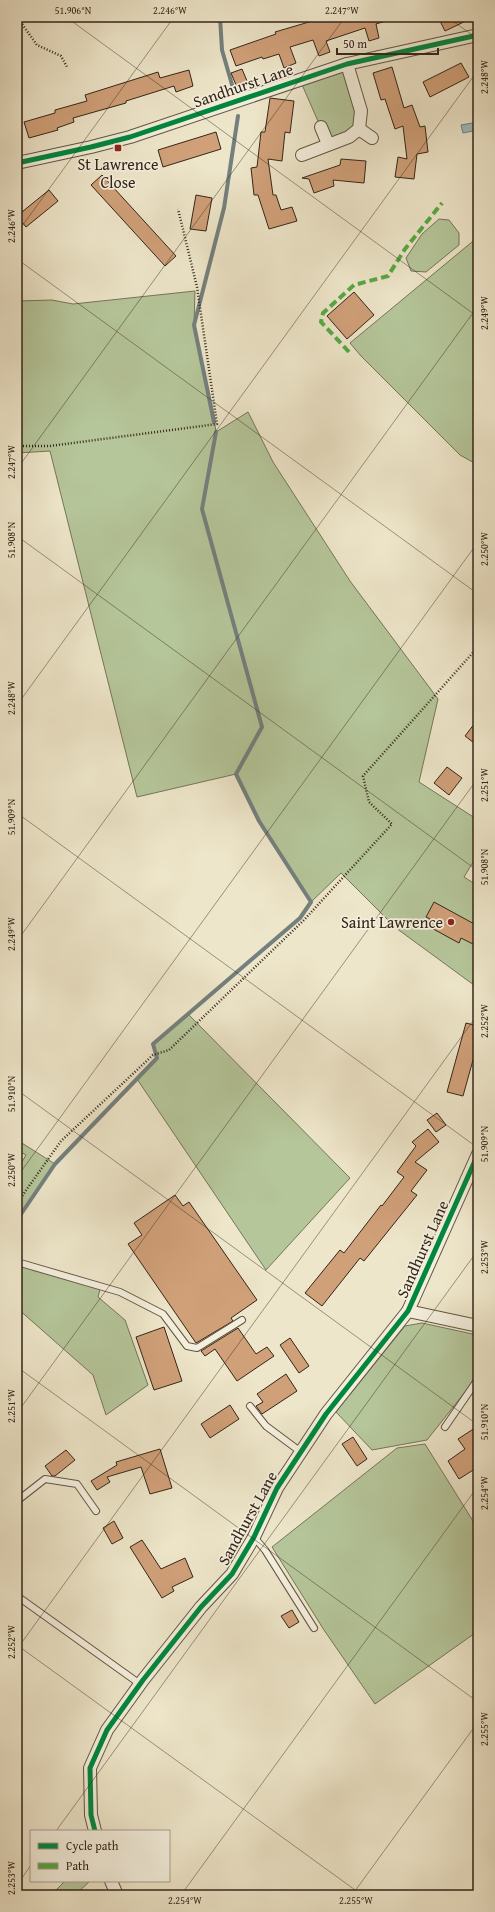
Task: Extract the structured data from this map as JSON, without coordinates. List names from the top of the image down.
{
  "streets": {
    "street": ["Sandhurst Lane"]
  },
  "places": {
    "transit": ["St Lawrence Close"],
    "other": ["Saint Lawrence"]
  },
  "legend": ["Cycle path", "Path"],
  "scale_bar": "50 m",
  "coordinates": [
    "51.906°N",
    "2.246°W",
    "2.247°W",
    "2.248°W",
    "2.249°W",
    "51.908°N",
    "2.250°W",
    "2.251°W",
    "51.909°N",
    "2.252°W",
    "51.910°N",
    "2.253°W",
    "2.254°W",
    "2.255°W"
  ]
}
